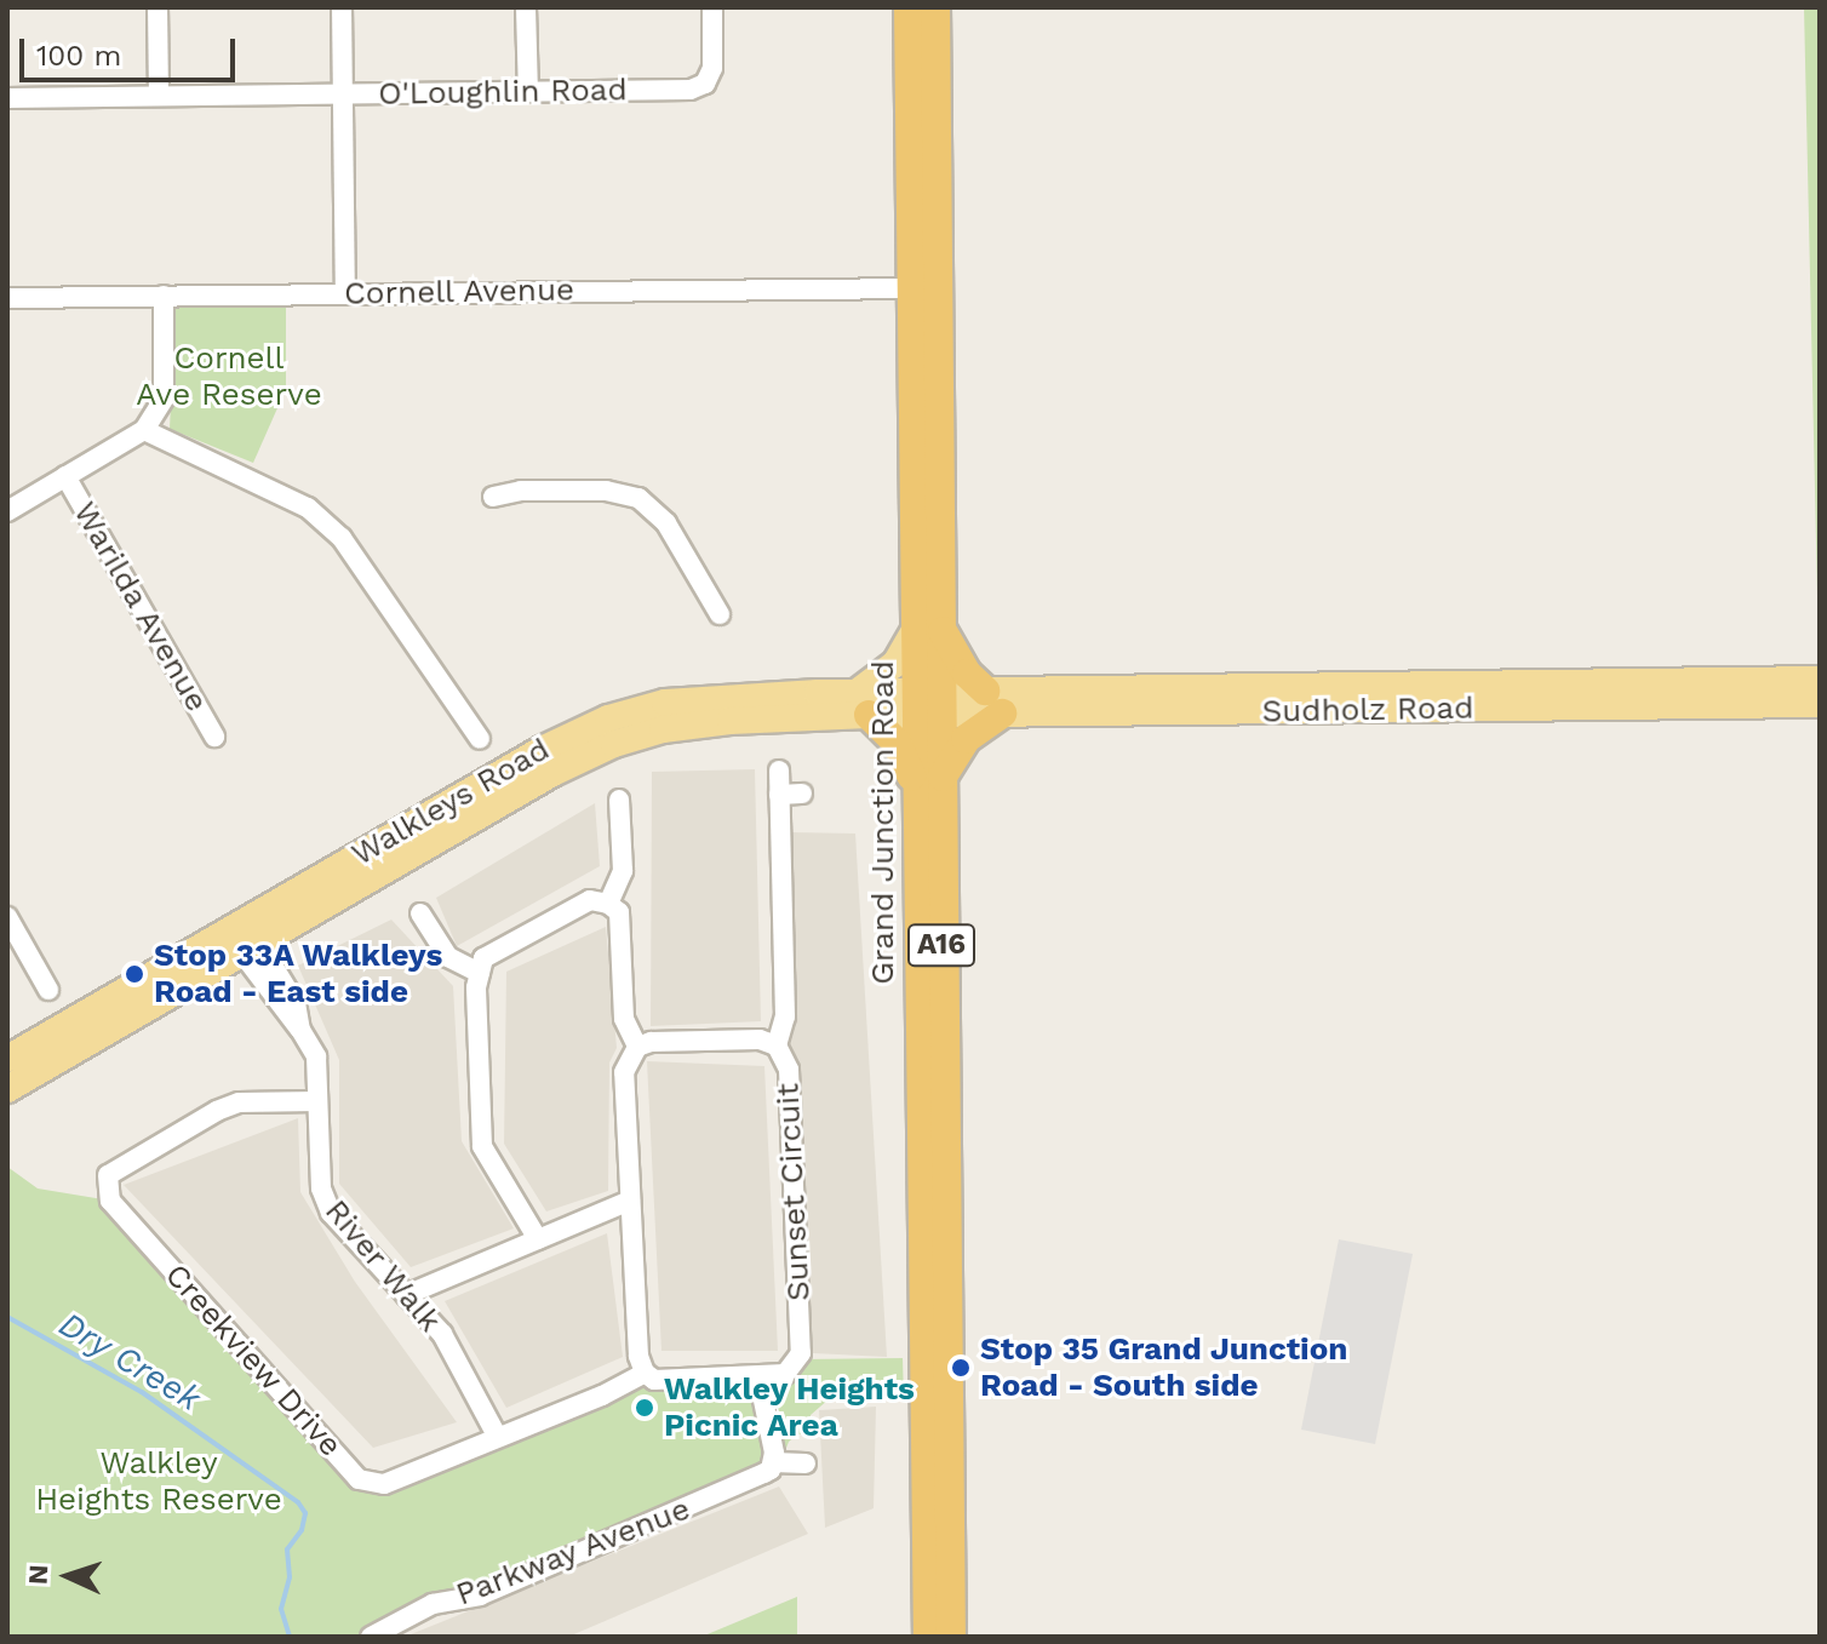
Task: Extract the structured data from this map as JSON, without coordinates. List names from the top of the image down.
{
  "streets": {
    "highway": ["Grand Junction Road", "A16"],
    "main road": ["Sudholz Road", "Walkleys Road"],
    "street": [
      "O'Loughlin Road",
      "Cornell Avenue",
      "Warilda Avenue",
      "Sunset Circuit",
      "River Walk",
      "Creekview Drive",
      "Parkway Avenue"
    ]
  },
  "crossings": [
    ["Cornell Avenue", "Grand Junction Road"],
    ["Sudholz Road", "Walkleys Road"],
    ["Sudholz Road", "Grand Junction Road"],
    ["Walkleys Road", "Grand Junction Road"],
    ["Walkleys Road", "River Walk"],
    ["Sunset Circuit", "Creekview Drive"],
    ["River Walk", "Creekview Drive"]
  ],
  "water": ["Dry Creek"],
  "parks": ["Cornell Ave Reserve", "Walkley Heights Reserve"],
  "places": ["Stop 33A Walkleys Road - East side", "Stop 35 Grand Junction Road - South side", "Walkley Heights Picnic Area"],
  "scale_bar": "100 m",
  "north": "left"
}
